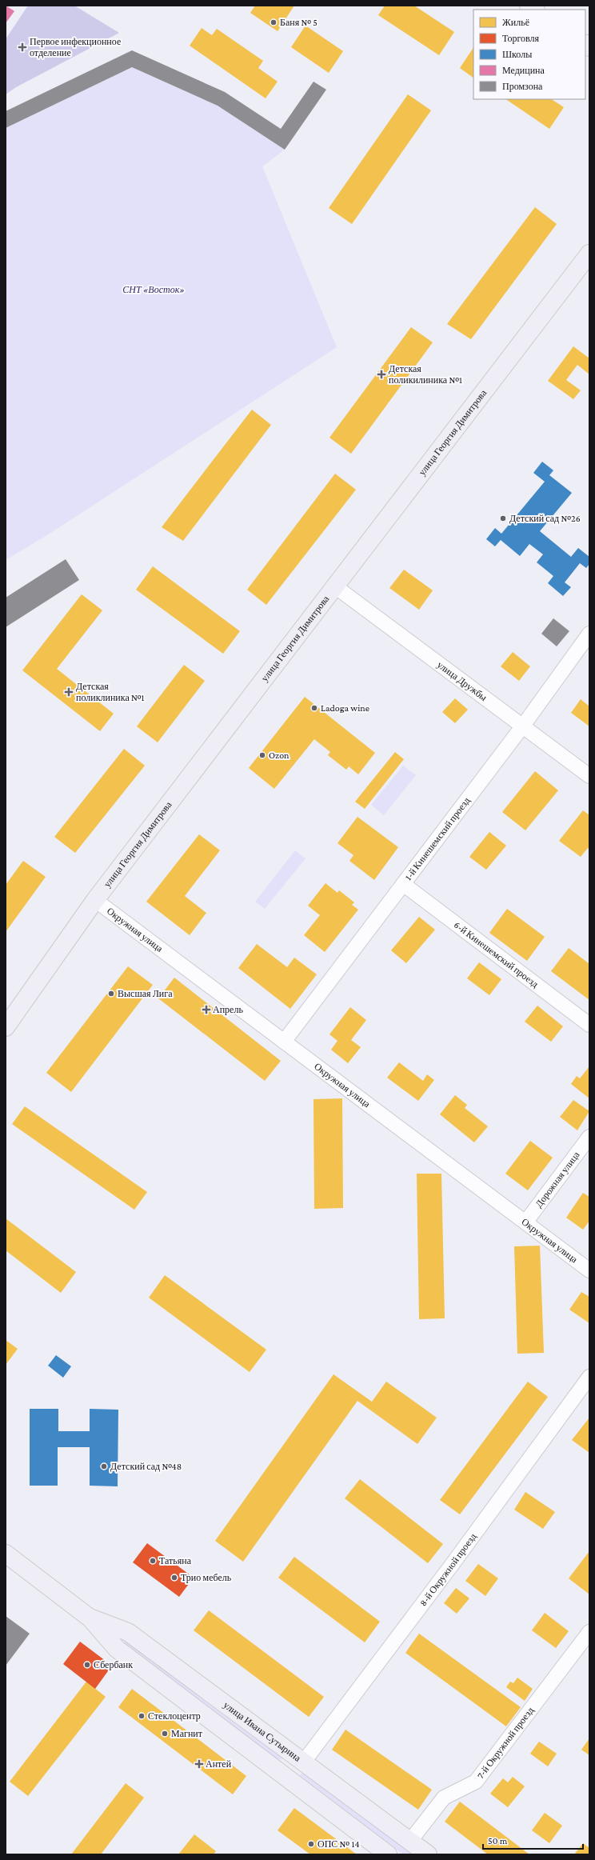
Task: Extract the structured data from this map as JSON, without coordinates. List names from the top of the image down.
{
  "streets": {
    "main road": ["улица Георгия Димитрова", "улица Ивана Сутырина"],
    "street": [
      "улица Дружбы",
      "1-й Кинешемский проезд",
      "Окружная улица",
      "6-й Кинешемский проезд",
      "Дорожная улица",
      "8-й Окружной проезд",
      "7-й Окружной проезд"
    ]
  },
  "crossings": [
    ["улица Георгия Димитрова", "улица Дружбы"],
    ["улица Георгия Димитрова", "Окружная улица"],
    ["улица Дружбы", "1-й Кинешемский проезд"],
    ["1-й Кинешемский проезд", "Окружная улица"],
    ["1-й Кинешемский проезд", "6-й Кинешемский проезд"],
    ["Окружная улица", "Дорожная улица"],
    ["8-й Окружной проезд", "улица Ивана Сутырина"],
    ["улица Ивана Сутырина", "7-й Окружной проезд"]
  ],
  "parks": ["СНТ «Восток»"],
  "places": {
    "other": [
      "Баня № 5",
      "Детский сад №26",
      "Ladoga wine",
      "Ozon",
      "Высшая Лига",
      "Детский сад №48",
      "Татьяна",
      "Трио мебель",
      "Сбербанк",
      "Стеклоцентр",
      "Магнит",
      "ОПС № 14"
    ],
    "health": [
      "Первое инфекционное отделение",
      "Детская поликилиника №1",
      "Детская поликлиника №1",
      "Апрель",
      "Антей"
    ]
  },
  "legend": [
    "Жильё",
    "Торговля",
    "Школы",
    "Медицина",
    "Промзона"
  ],
  "scale_bar": "50 m"
}
